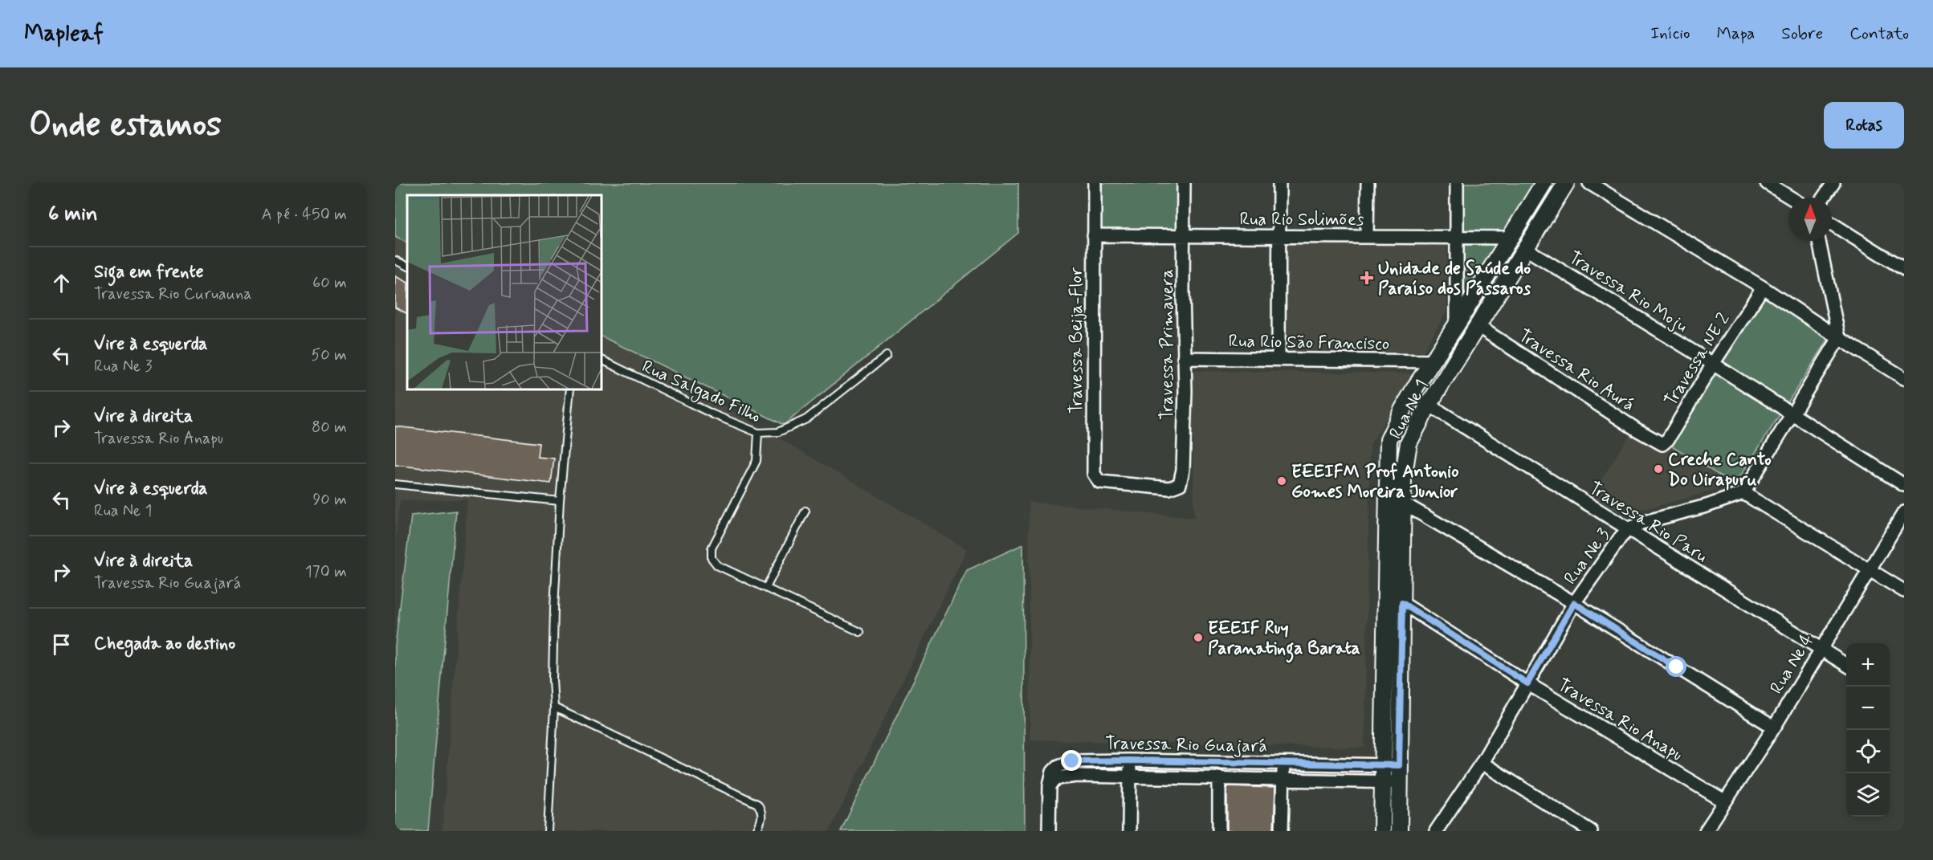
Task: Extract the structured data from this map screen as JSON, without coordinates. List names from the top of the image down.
{
  "streets": {
    "street": [
      "Rua Rio Solimões",
      "Travessa Rio Moju",
      "Travessa Beija-Flor",
      "Rua Rio São Francisco",
      "Travessa Primavera",
      "Travessa NE 2",
      "Travessa Rio Aurá",
      "Rua Ne 1",
      "Travessa Rio Paru",
      "Rua Ne 3",
      "Rua Ne 4",
      "Travessa Rio Anapu",
      "Travessa Rio Guajará"
    ],
    "lane": ["Rua Salgado Filho"]
  },
  "crossings": [
    ["Rua Rio Solimões", "Travessa Beija-Flor"],
    ["Rua Rio Solimões", "Travessa Primavera"],
    ["Rua Rio Solimões", "Rua Ne 1"],
    ["Travessa Rio Moju", "Travessa NE 2"],
    ["Travessa Rio Moju", "Rua Ne 1"],
    ["Travessa Beija-Flor", "Travessa Primavera"],
    ["Rua Rio São Francisco", "Travessa Primavera"],
    ["Rua Rio São Francisco", "Rua Ne 1"],
    ["Travessa NE 2", "Travessa Rio Aurá"],
    ["Travessa Rio Aurá", "Rua Ne 1"],
    ["Rua Ne 1", "Travessa Rio Paru"],
    ["Rua Ne 1", "Travessa Rio Anapu"],
    ["Rua Ne 1", "Travessa Rio Guajará"],
    ["Travessa Rio Paru", "Rua Ne 3"],
    ["Travessa Rio Paru", "Rua Ne 4"],
    ["Rua Ne 3", "Travessa Rio Anapu"],
    ["Rua Ne 4", "Travessa Rio Anapu"]
  ],
  "places": {
    "health": ["Unidade de Saúde do Paraíso dos Pássaros"],
    "other": ["Creche Canto Do Uirapuru", "EEEIFM Prof Antonio Gomes Moreira Junior", "EEEIF Ruy Paranatinga Barata"]
  },
  "north": "top",
  "page": {
    "header": "Mapleaf",
    "nav": [
      "Início",
      "Mapa",
      "Sobre",
      "Contato"
    ],
    "buttons": "Rotas",
    "title": "Onde estamos",
    "heading": ["6 min", "A pé · 450 m"],
    "list": [
      ["Siga em frente", "Travessa Rio Curuauna", "60 m"],
      ["Vire à esquerda", "Rua Ne 3", "50 m"],
      ["Vire à direita", "Travessa Rio Anapu", "80 m"],
      ["Vire à esquerda", "Rua Ne 1", "90 m"],
      ["Vire à direita", "Travessa Rio Guajará", "170 m"],
      "Chegada ao destino"
    ],
    "map_buttons": ["+", "−"]
  }
}
